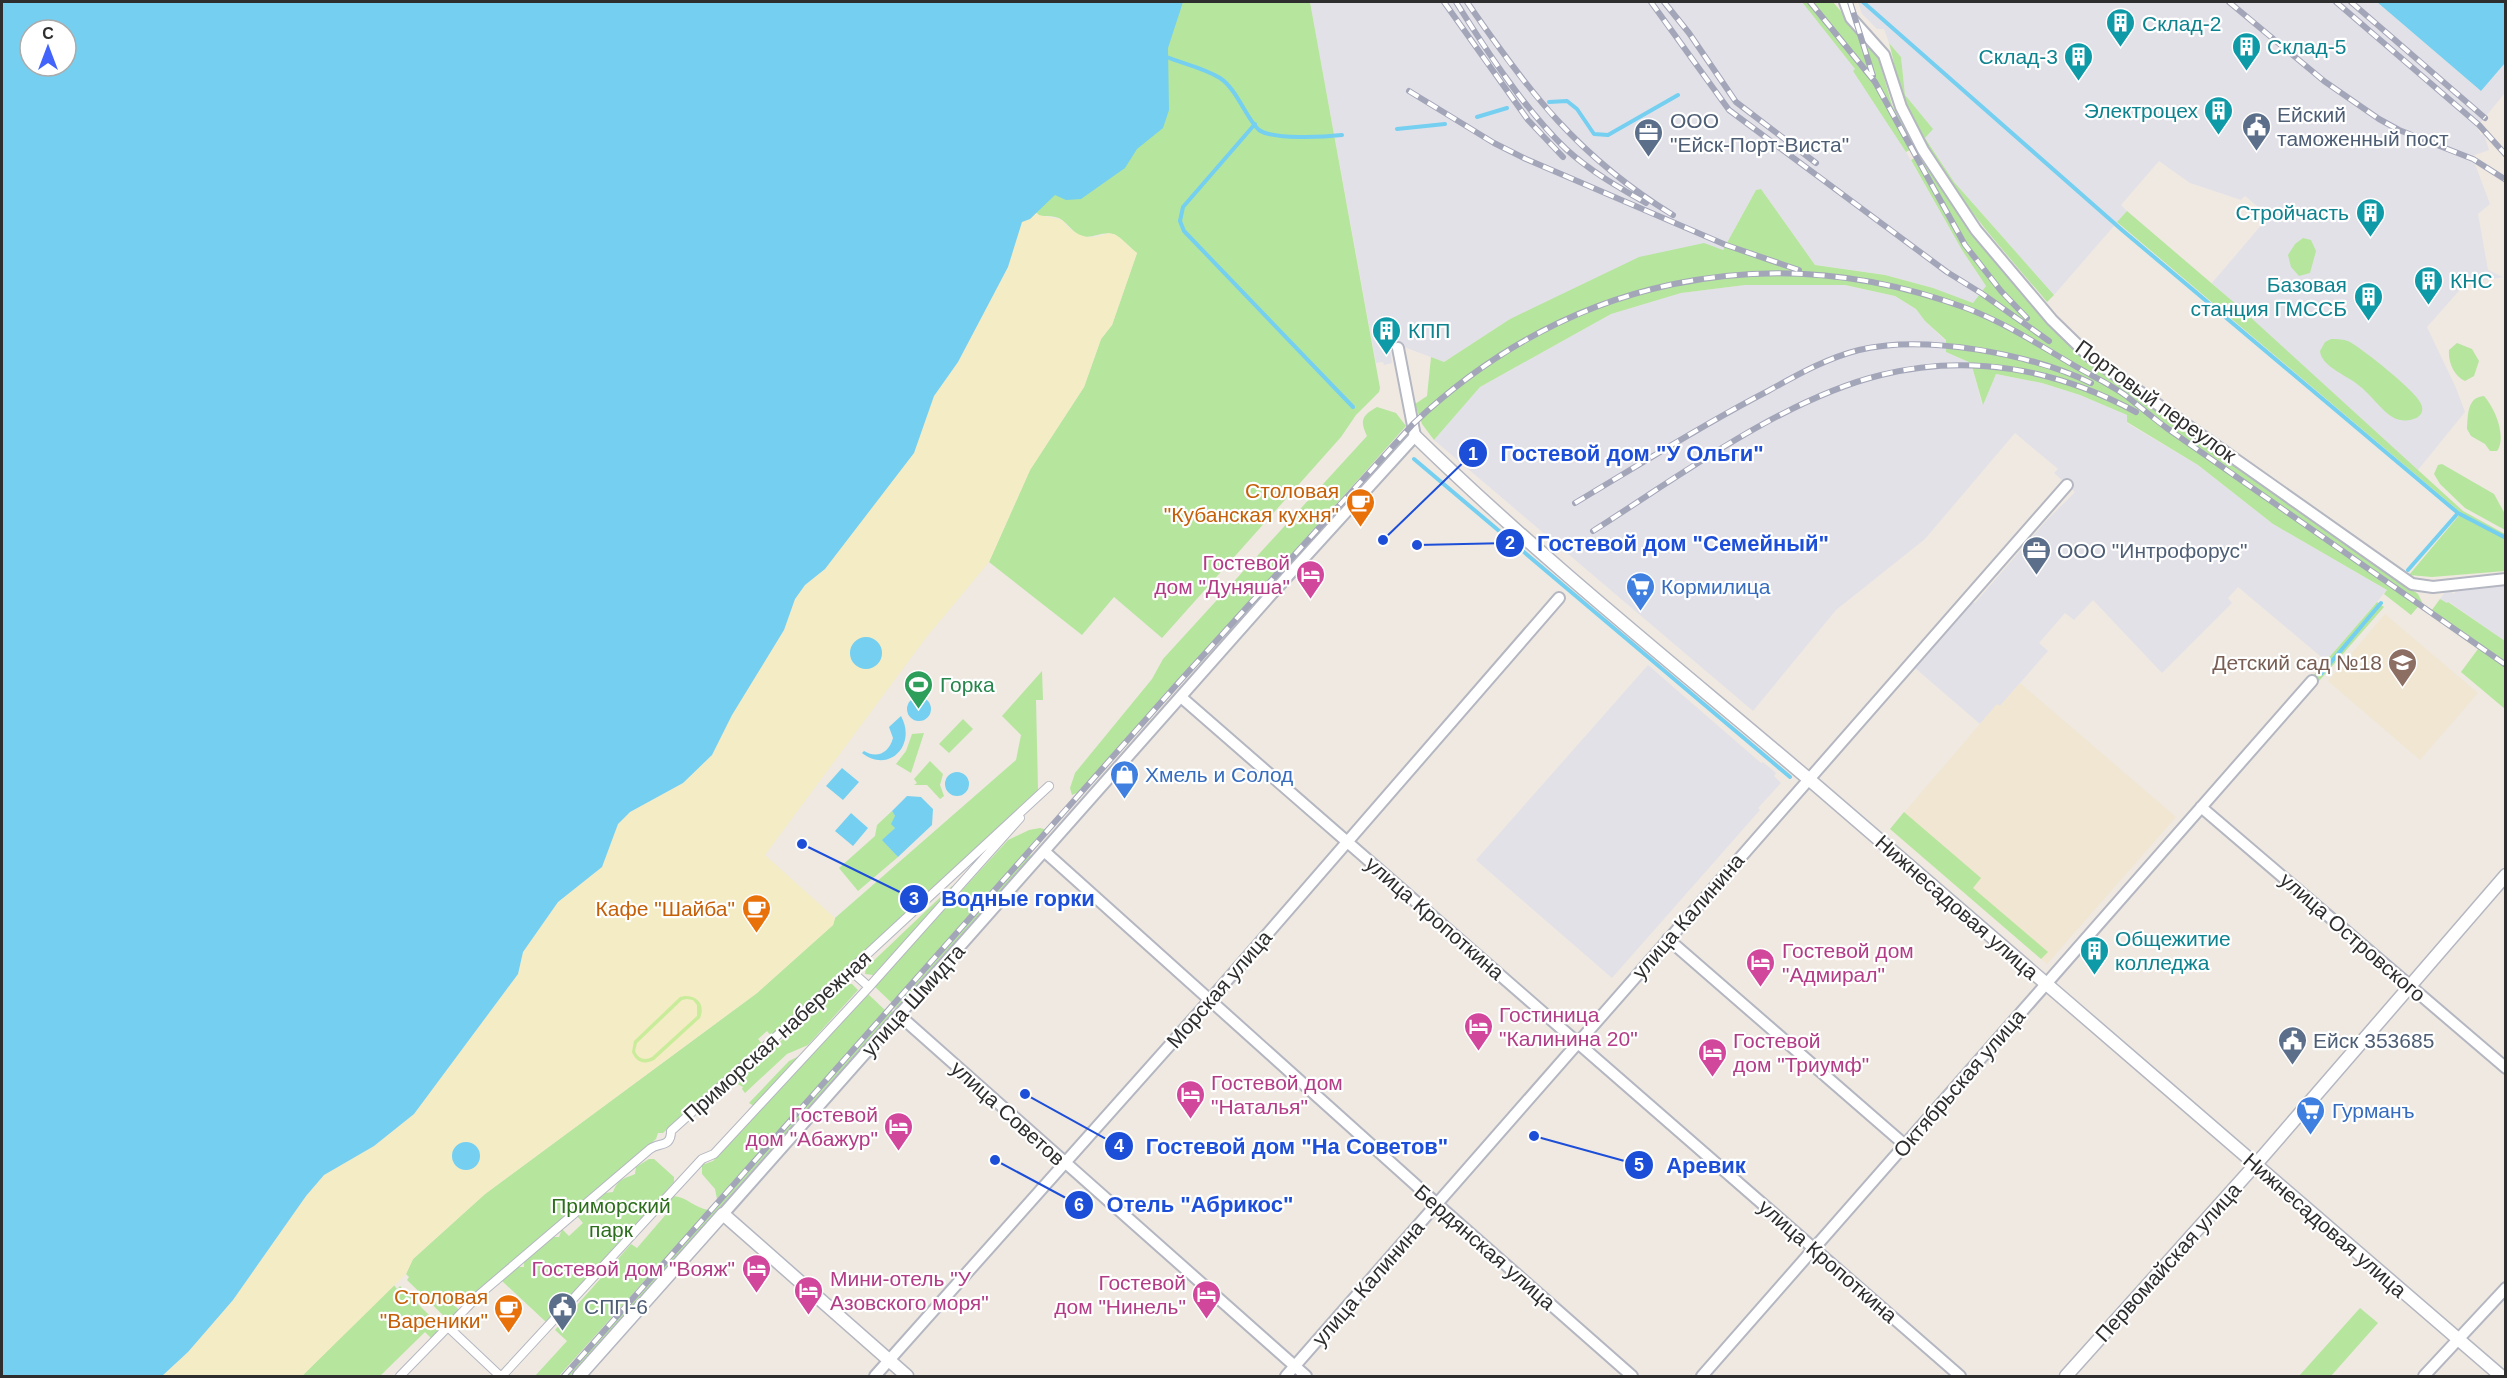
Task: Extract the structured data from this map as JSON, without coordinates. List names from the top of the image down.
{
  "streets": {
    "street": [
      "Портовый переулок",
      "Нижнесадовая улица",
      "улица Калинина",
      "улица Кропоткина",
      "улица Островского",
      "Морская улица",
      "улица Шмидта",
      "Приморская набережная",
      "Октябрьская улица",
      "улица Советов",
      "Бердянская улица",
      "Первомайская улица"
    ]
  },
  "crossings": [
    ["Нижнесадовая улица", "улица Калинина"],
    ["Нижнесадовая улица", "улица Шмидта"],
    ["Нижнесадовая улица", "Октябрьская улица"],
    ["Нижнесадовая улица", "Первомайская улица"],
    ["улица Калинина", "улица Кропоткина"],
    ["улица Калинина", "улица Советов"],
    ["улица Калинина", "Бердянская улица"],
    ["улица Кропоткина", "Морская улица"],
    ["улица Кропоткина", "улица Шмидта"],
    ["улица Кропоткина", "Октябрьская улица"],
    ["улица Островского", "Октябрьская улица"],
    ["улица Островского", "Первомайская улица"],
    ["Морская улица", "улица Советов"],
    ["Морская улица", "Бердянская улица"],
    ["улица Шмидта", "улица Советов"],
    ["улица Шмидта", "Бердянская улица"]
  ],
  "parks": ["Приморский парк"],
  "places": {
    "building": [
      "Склад-2",
      "Склад-5",
      "Склад-3",
      "Электроцех",
      "Стройчасть",
      "КНС",
      "Базовая станция ГМССБ",
      "КПП",
      "Общежитие колледжа"
    ],
    "public building": ["Ейский таможенный пост", "Ейск 353685", "СПП-6"],
    "office": ["ООО \"Ейск-Порт-Виста\"", "ООО \"Интрофорус\""],
    "cafe": ["Столовая \"Кубанская кухня\"", "Кафе \"Шайба\"", "Столовая \"Вареники\""],
    "other": [
      "Гостевой дом \"У Ольги\"",
      "Гостевой дом \"Семейный\"",
      "Водные горки",
      "Гостевой дом \"На Советов\"",
      "Аревик",
      "Отель \"Абрикос\""
    ],
    "hotel": [
      "Гостевой дом \"Дуняша\"",
      "Гостевой дом \"Адмирал\"",
      "Гостиница \"Калинина 20\"",
      "Гостевой дом \"Триумф\"",
      "Гостевой дом \"Наталья\"",
      "Гостевой дом \"Абажур\"",
      "Гостевой дом \"Вояж\"",
      "Мини-отель \"У Азовского моря\"",
      "Гостевой дом \"Нинель\""
    ],
    "supermarket": ["Кормилица", "Гурманъ"],
    "school or university": ["Детский сад №18"],
    "sports": ["Горка"],
    "shop": ["Хмель и Солод"]
  },
  "north": "top"
}
